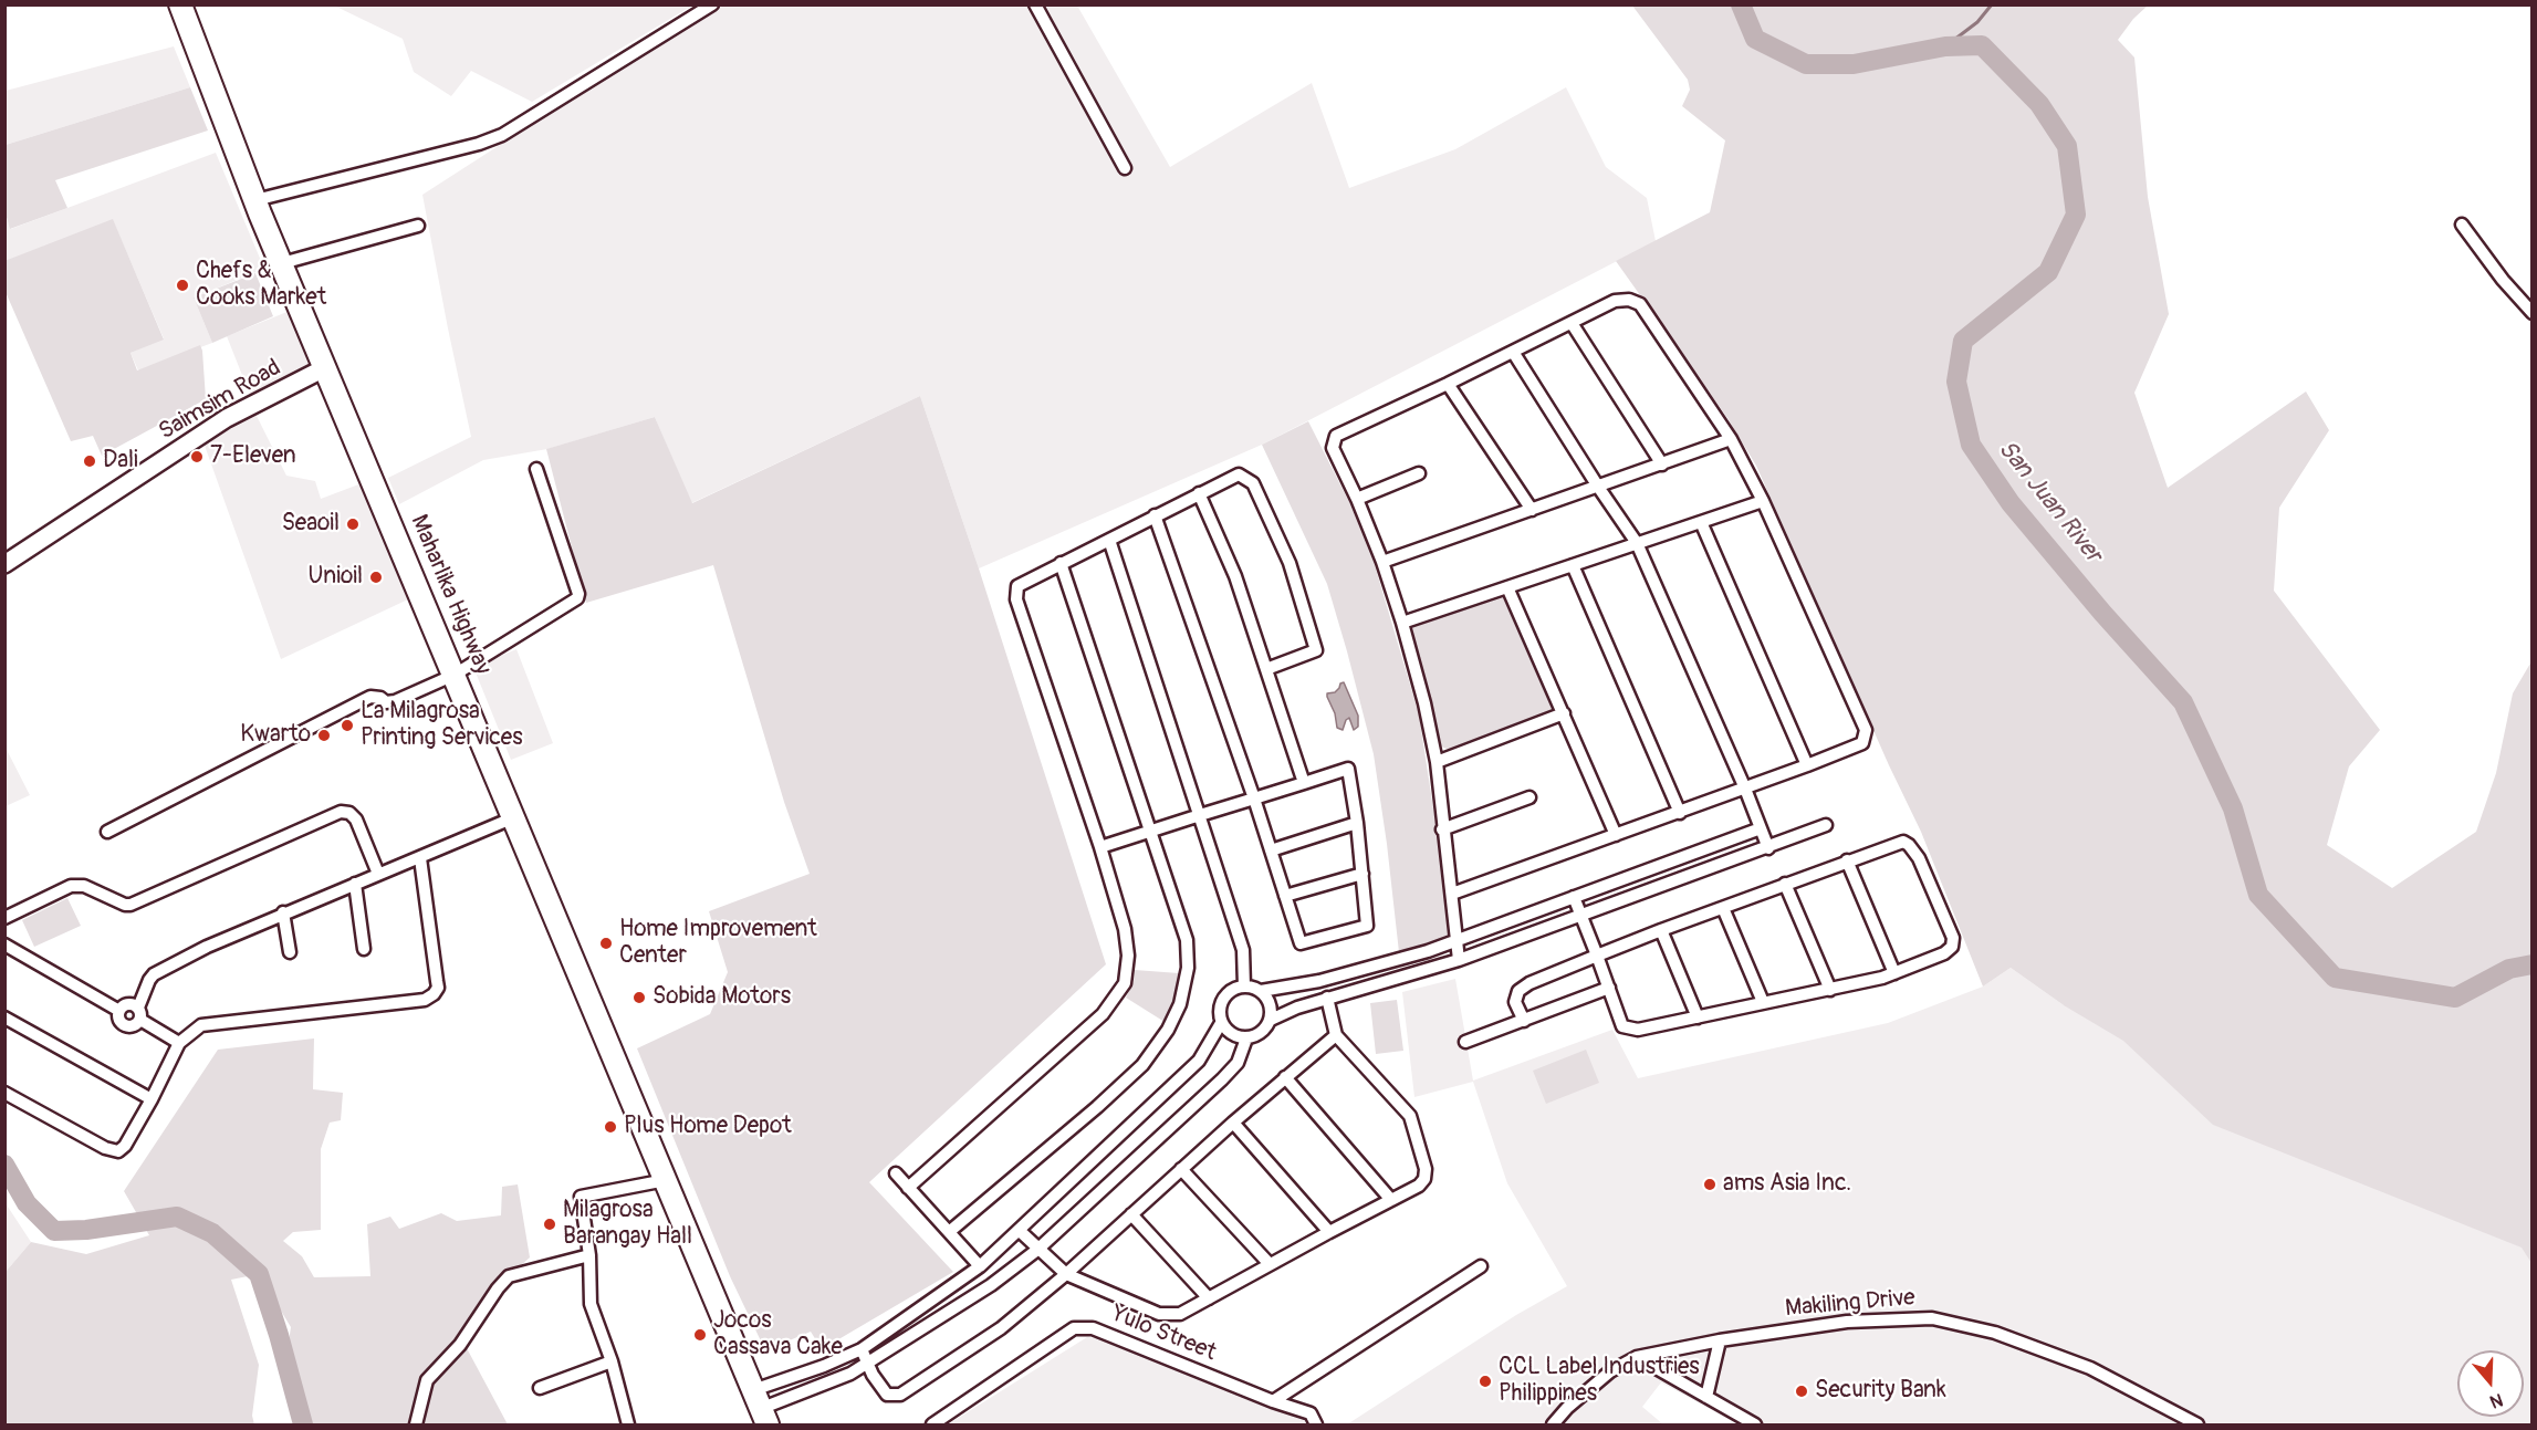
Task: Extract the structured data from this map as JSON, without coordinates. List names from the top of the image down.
{
  "streets": {
    "highway": ["Maharlika Highway"],
    "street": ["Saimsim Road", "Makiling Drive", "Yulo Street"]
  },
  "crossings": [
    ["Saimsim Road", "Maharlika Highway"]
  ],
  "water": ["San Juan River"],
  "places": [
    "Chefs & Cooks Market",
    "7-Eleven",
    "Dali",
    "Seaoil",
    "Unioil",
    "La Milagrosa Printing Services",
    "Kwarto",
    "Home Improvement Center",
    "Sobida Motors",
    "Plus Home Depot",
    "ams Asia Inc.",
    "Milagrosa Barangay Hall",
    "Jocos Cassava Cake",
    "CCL Label Industries Philippines",
    "Security Bank"
  ],
  "north": "bottom"
}
